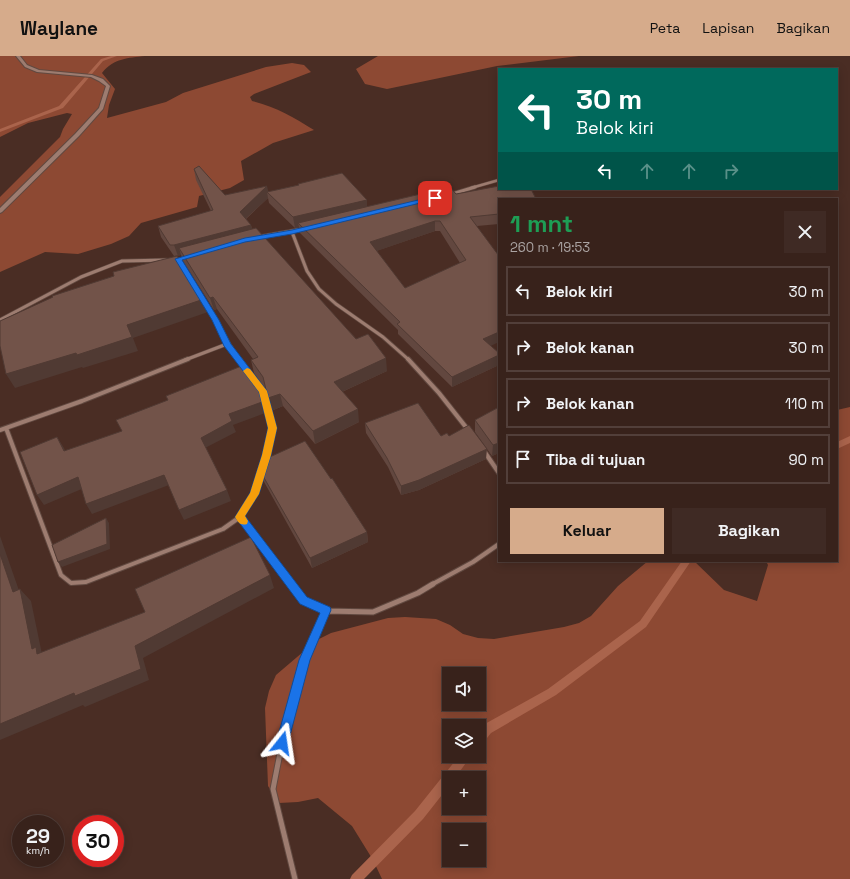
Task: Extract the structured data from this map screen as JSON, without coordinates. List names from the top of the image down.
{
  "page": {
    "header": "Waylane",
    "nav": ["Peta", "Lapisan", "Bagikan"],
    "turn": ["30 m", "Belok kiri"],
    "heading": ["1 mnt", "260 m · 19:53"],
    "list": [
      {
        "name": "Belok kiri",
        "value": "30 m"
      },
      {
        "name": "Belok kanan",
        "value": "30 m"
      },
      {
        "name": "Belok kanan",
        "value": "110 m"
      },
      {
        "name": "Tiba di tujuan",
        "value": "90 m"
      }
    ],
    "buttons": ["Keluar", "Bagikan"],
    "map_buttons": ["+", "−"],
    "speed": "29 km/h",
    "limit": "30"
  }
}
